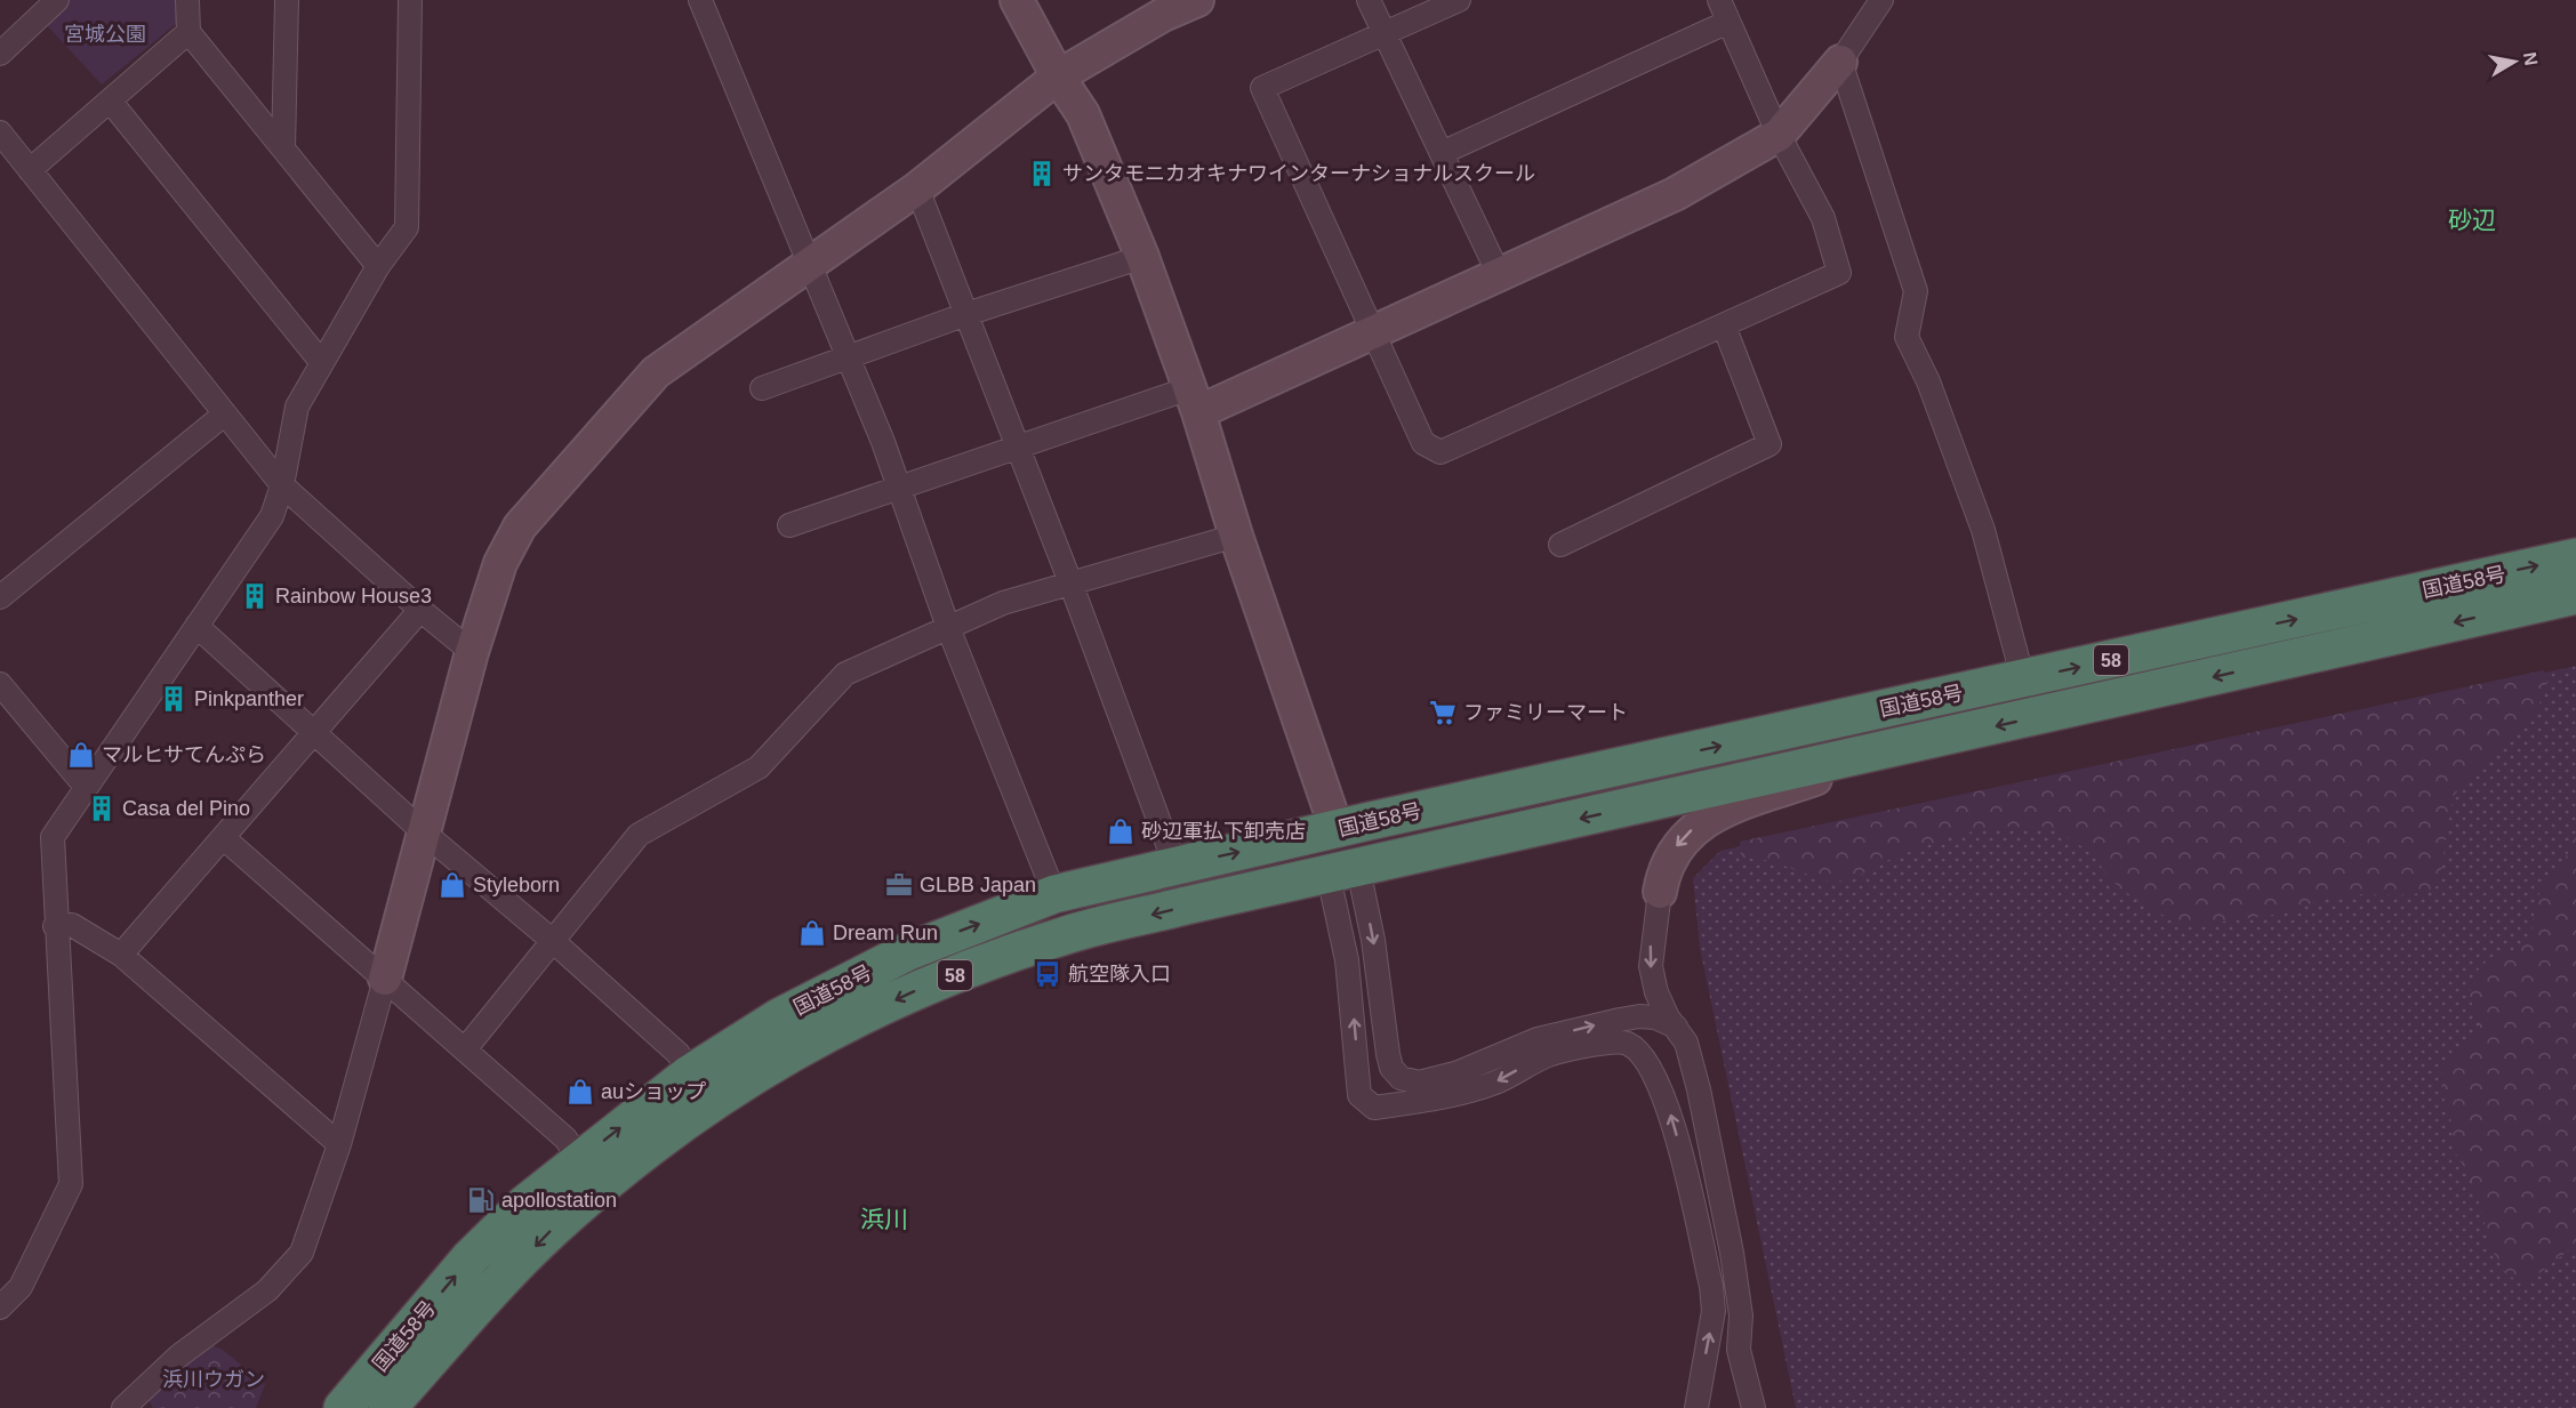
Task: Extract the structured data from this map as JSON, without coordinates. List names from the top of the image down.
{
  "streets": {
    "highway": ["国道58号", "58"]
  },
  "districts": ["砂辺", "浜川"],
  "parks": ["宮城公園", "浜川ウガン"],
  "places": {
    "building": [
      "サンタモニカオキナワインターナショナルスクール",
      "Rainbow House3",
      "Pinkpanther",
      "Casa del Pino"
    ],
    "supermarket": ["ファミリーマート"],
    "shop": [
      "マルヒサてんぷら",
      "砂辺軍払下卸売店",
      "Styleborn",
      "Dream Run",
      "auショップ"
    ],
    "office": ["GLBB Japan"],
    "bus stop": ["航空隊入口"],
    "fuel station": ["apollostation"]
  },
  "north": "right"
}
